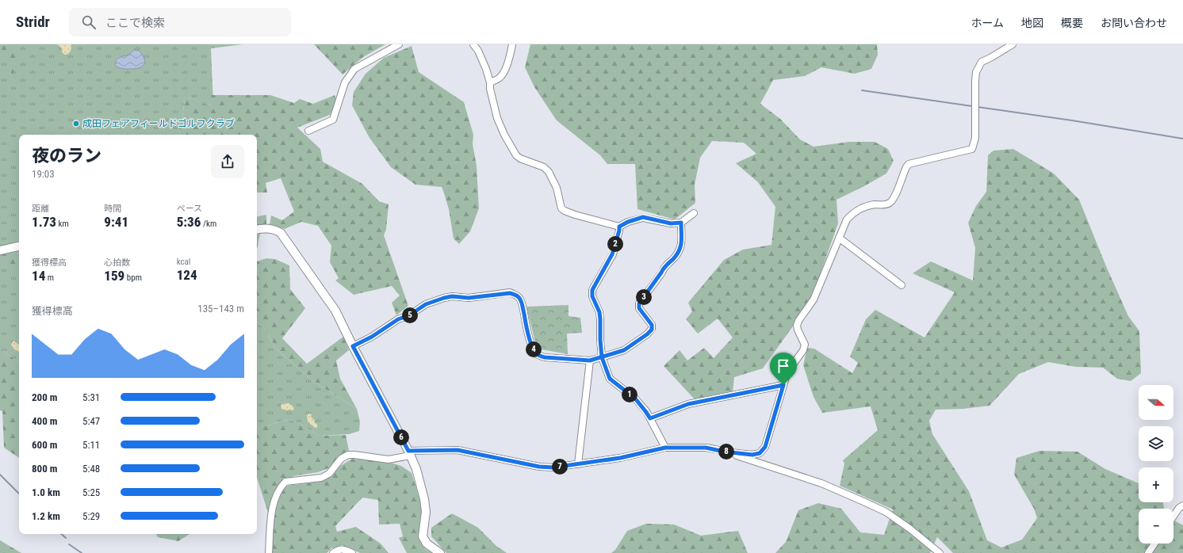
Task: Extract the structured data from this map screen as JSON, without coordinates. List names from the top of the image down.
{
  "places": ["成田フェアフィールドゴルフクラブ"],
  "north": "right",
  "page": {
    "header": "Stridr",
    "search": "ここで検索",
    "nav": [
      "ホーム",
      "地図",
      "概要",
      "お問い合わせ"
    ],
    "heading": ["夜のラン", "19:03"],
    "stats": [
      ["距離", "1.73 km"],
      ["時間", "9:41"],
      ["ペース", "5:36 /km"],
      ["獲得標高", "14 m"],
      ["心拍数", "159 bpm"],
      ["kcal", "124"]
    ],
    "pins": [
      "2",
      "3",
      "5",
      "4",
      "1",
      "6",
      "8",
      "7"
    ],
    "chart": ["獲得標高", "135–143 m"],
    "map_buttons": ["+", "−"],
    "list": [
      {
        "name": "200 m",
        "note": "5:31"
      },
      {
        "name": "400 m",
        "note": "5:47"
      },
      {
        "name": "600 m",
        "note": "5:11"
      },
      {
        "name": "800 m",
        "note": "5:48"
      },
      {
        "name": "1.0 km",
        "note": "5:25"
      },
      {
        "name": "1.2 km",
        "note": "5:29"
      }
    ]
  }
}
